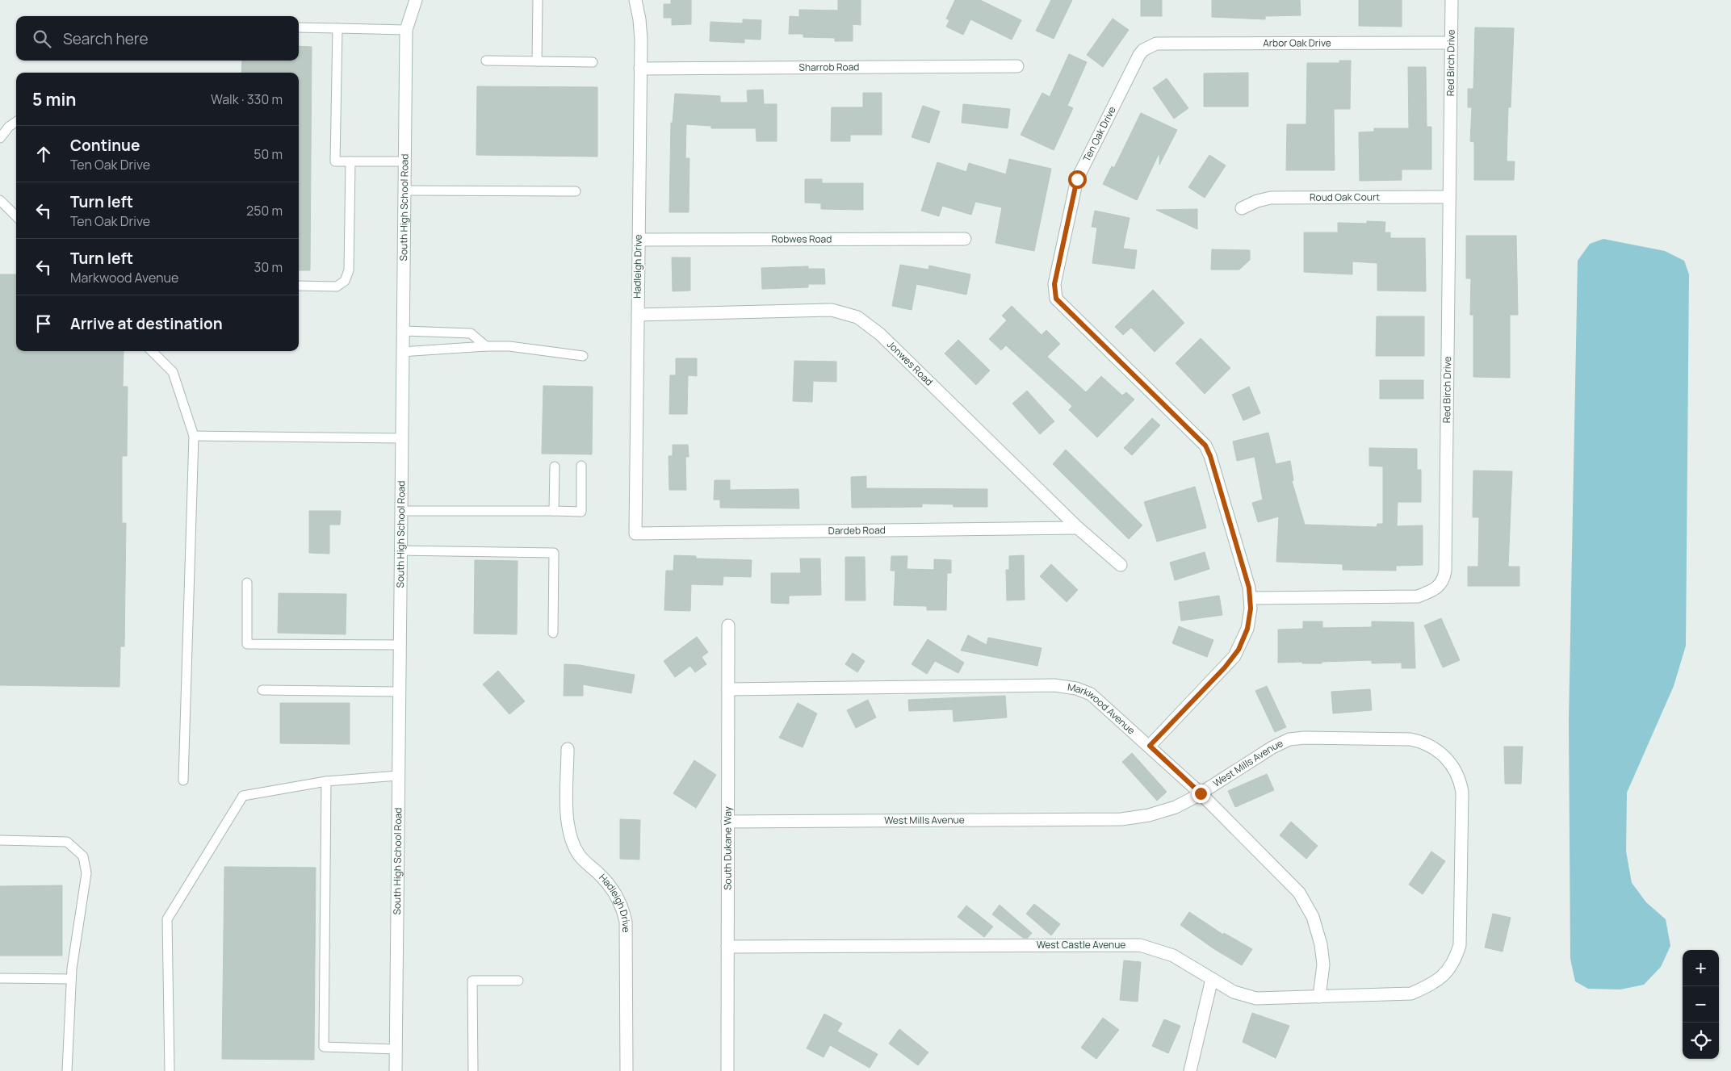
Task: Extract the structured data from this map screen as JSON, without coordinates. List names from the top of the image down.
{
  "streets": {
    "street": [
      "Arbor Oak Drive",
      "Red Birch Drive",
      "Sharrob Road",
      "Ten Oak Drive",
      "Roud Oak Court",
      "South High School Road",
      "Robwes Road",
      "Hadleigh Drive",
      "Jonwes Road",
      "Dardeb Road",
      "Markwood Avenue",
      "West Mills Avenue",
      "South Dukane Way",
      "West Castle Avenue"
    ]
  },
  "crossings": [
    ["Arbor Oak Drive", "Red Birch Drive"],
    ["Arbor Oak Drive", "Ten Oak Drive"],
    ["Red Birch Drive", "Ten Oak Drive"],
    ["Red Birch Drive", "Roud Oak Court"],
    ["Sharrob Road", "Hadleigh Drive"],
    ["Ten Oak Drive", "Markwood Avenue"],
    ["Robwes Road", "Hadleigh Drive"],
    ["Hadleigh Drive", "Jonwes Road"],
    ["Hadleigh Drive", "Dardeb Road"],
    ["Jonwes Road", "Dardeb Road"],
    ["Markwood Avenue", "West Mills Avenue"],
    ["Markwood Avenue", "South Dukane Way"],
    ["Markwood Avenue", "West Castle Avenue"],
    ["West Mills Avenue", "South Dukane Way"],
    ["West Mills Avenue", "West Castle Avenue"],
    ["South Dukane Way", "West Castle Avenue"]
  ],
  "page": {
    "search": "Search here",
    "heading": ["5 min", "Walk · 330 m"],
    "list": [
      ["Continue", "Ten Oak Drive", "50 m"],
      ["Turn left", "Ten Oak Drive", "250 m"],
      ["Turn left", "Markwood Avenue", "30 m"],
      "Arrive at destination"
    ],
    "map_buttons": ["+", "−"]
  }
}
